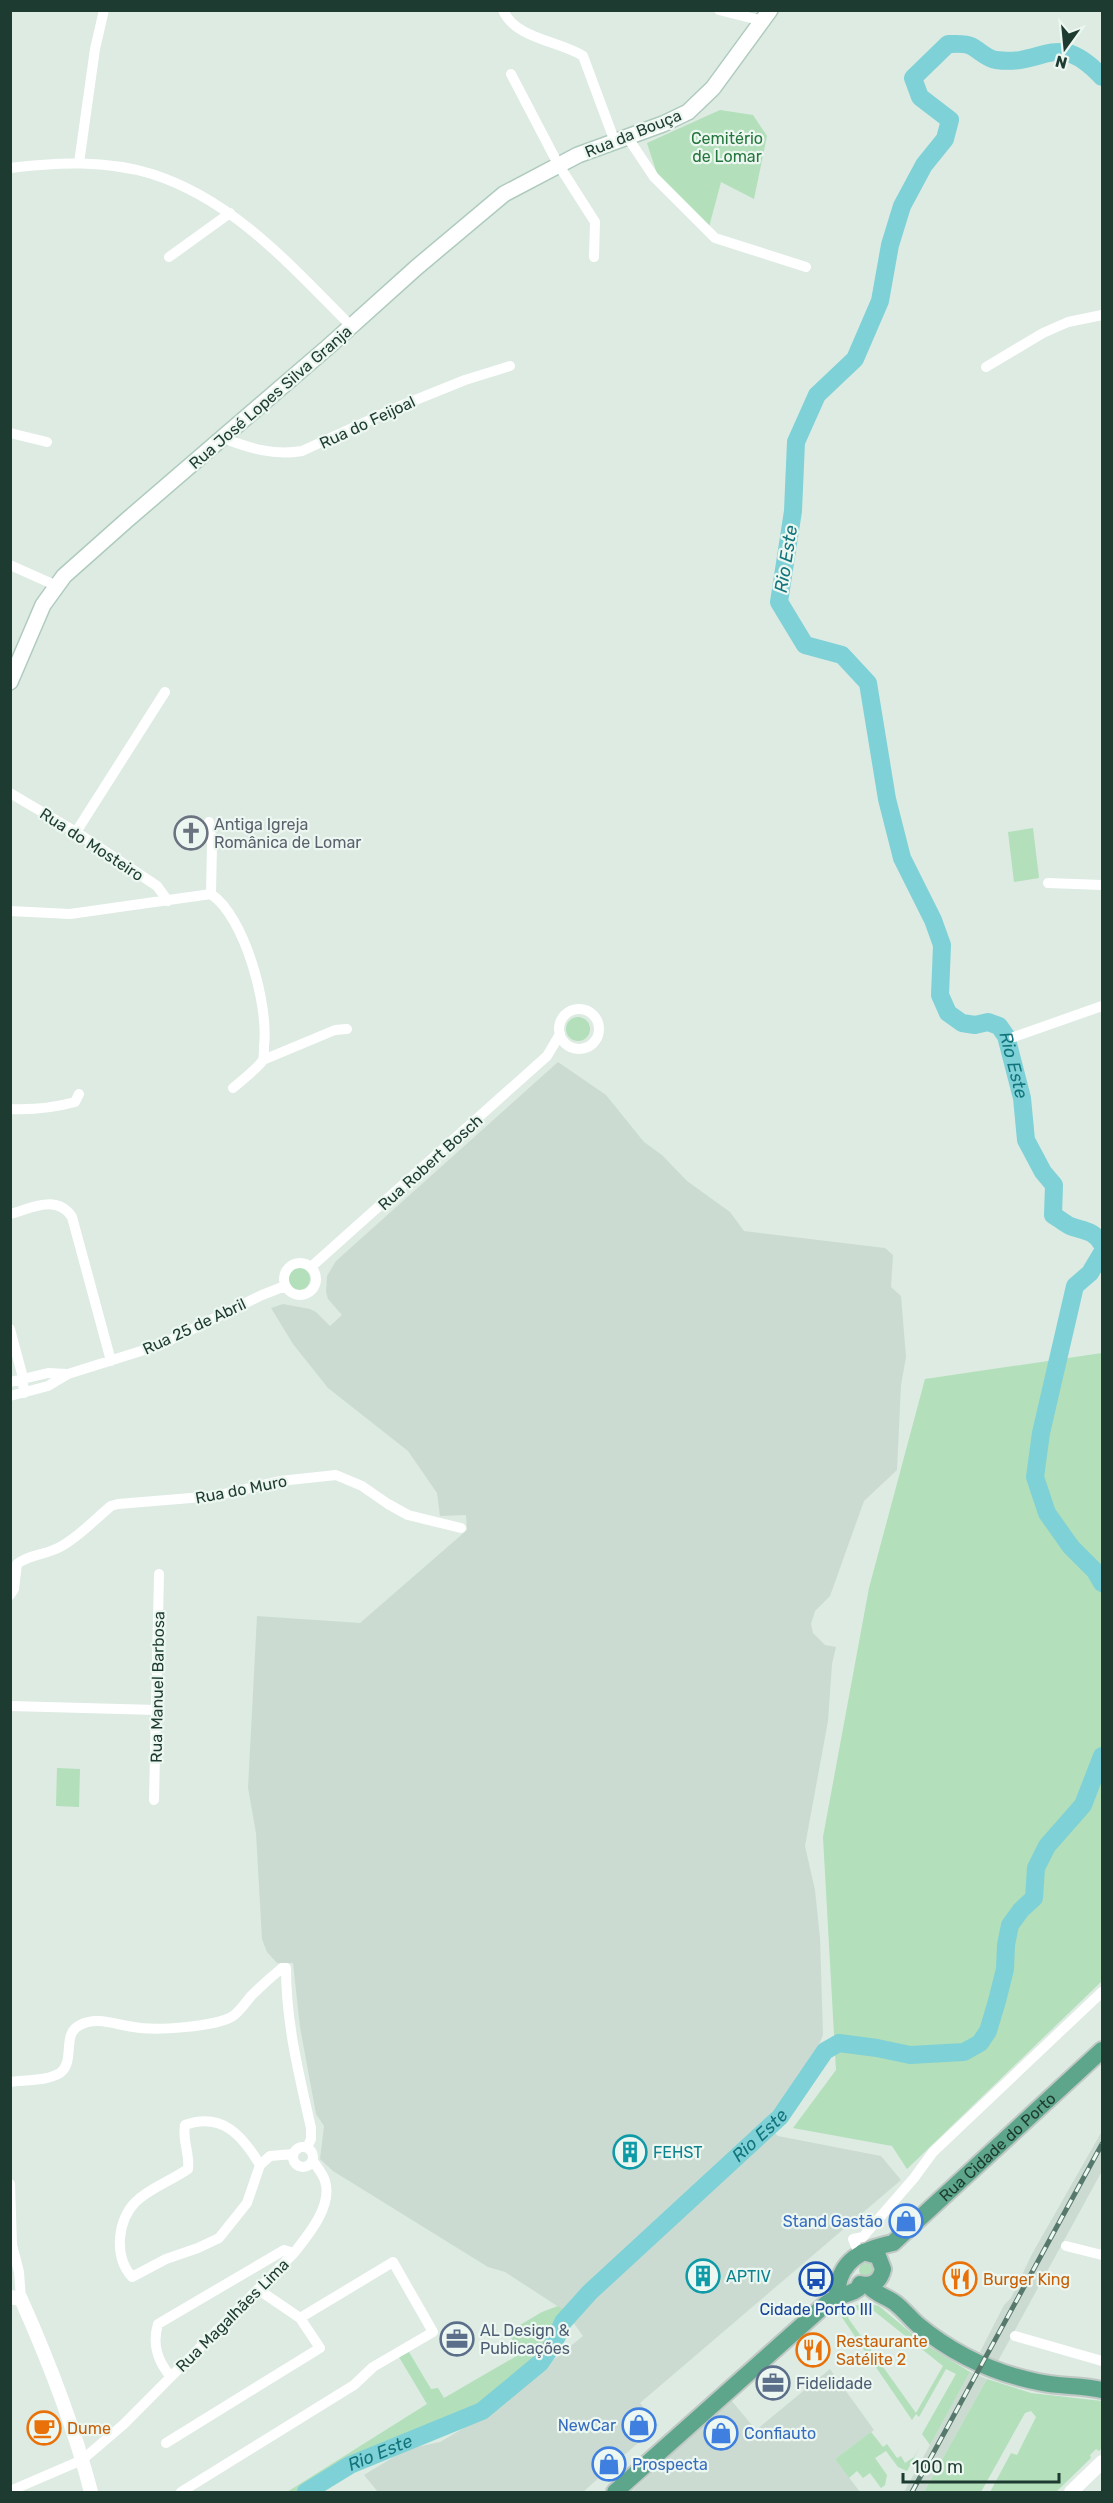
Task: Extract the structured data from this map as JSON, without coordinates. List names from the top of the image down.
{
  "streets": {
    "main road": ["Rua da Bouça", "Rua José Lopes Silva Granja", "Rua Cidade do Porto"],
    "street": [
      "Rua do Feijoal",
      "Rua do Mosteiro",
      "Rua Robert Bosch",
      "Rua 25 de Abril",
      "Rua do Muro",
      "Rua Manuel Barbosa",
      "Rua Magalhães Lima"
    ]
  },
  "crossings": [
    ["Rua da Bouça", "Rua José Lopes Silva Granja"],
    ["Rua José Lopes Silva Granja", "Rua do Feijoal"],
    ["Rua Robert Bosch", "Rua 25 de Abril"]
  ],
  "water": ["Rio Este"],
  "parks": ["Cemitério de Lomar"],
  "places": {
    "church": ["Antiga Igreja Românica de Lomar"],
    "building": ["FEHST", "APTIV"],
    "shop": [
      "Stand Gastāo",
      "NewCar",
      "Confiauto",
      "Prospecta"
    ],
    "bus stop": ["Cidade Porto III"],
    "restaurant": ["Burger King", "Restaurante Satélite 2"],
    "office": ["AL Design & Publicações", "Fidelidade"],
    "cafe": ["Dume"]
  },
  "scale_bar": "100 m",
  "north": "bottom"
}
